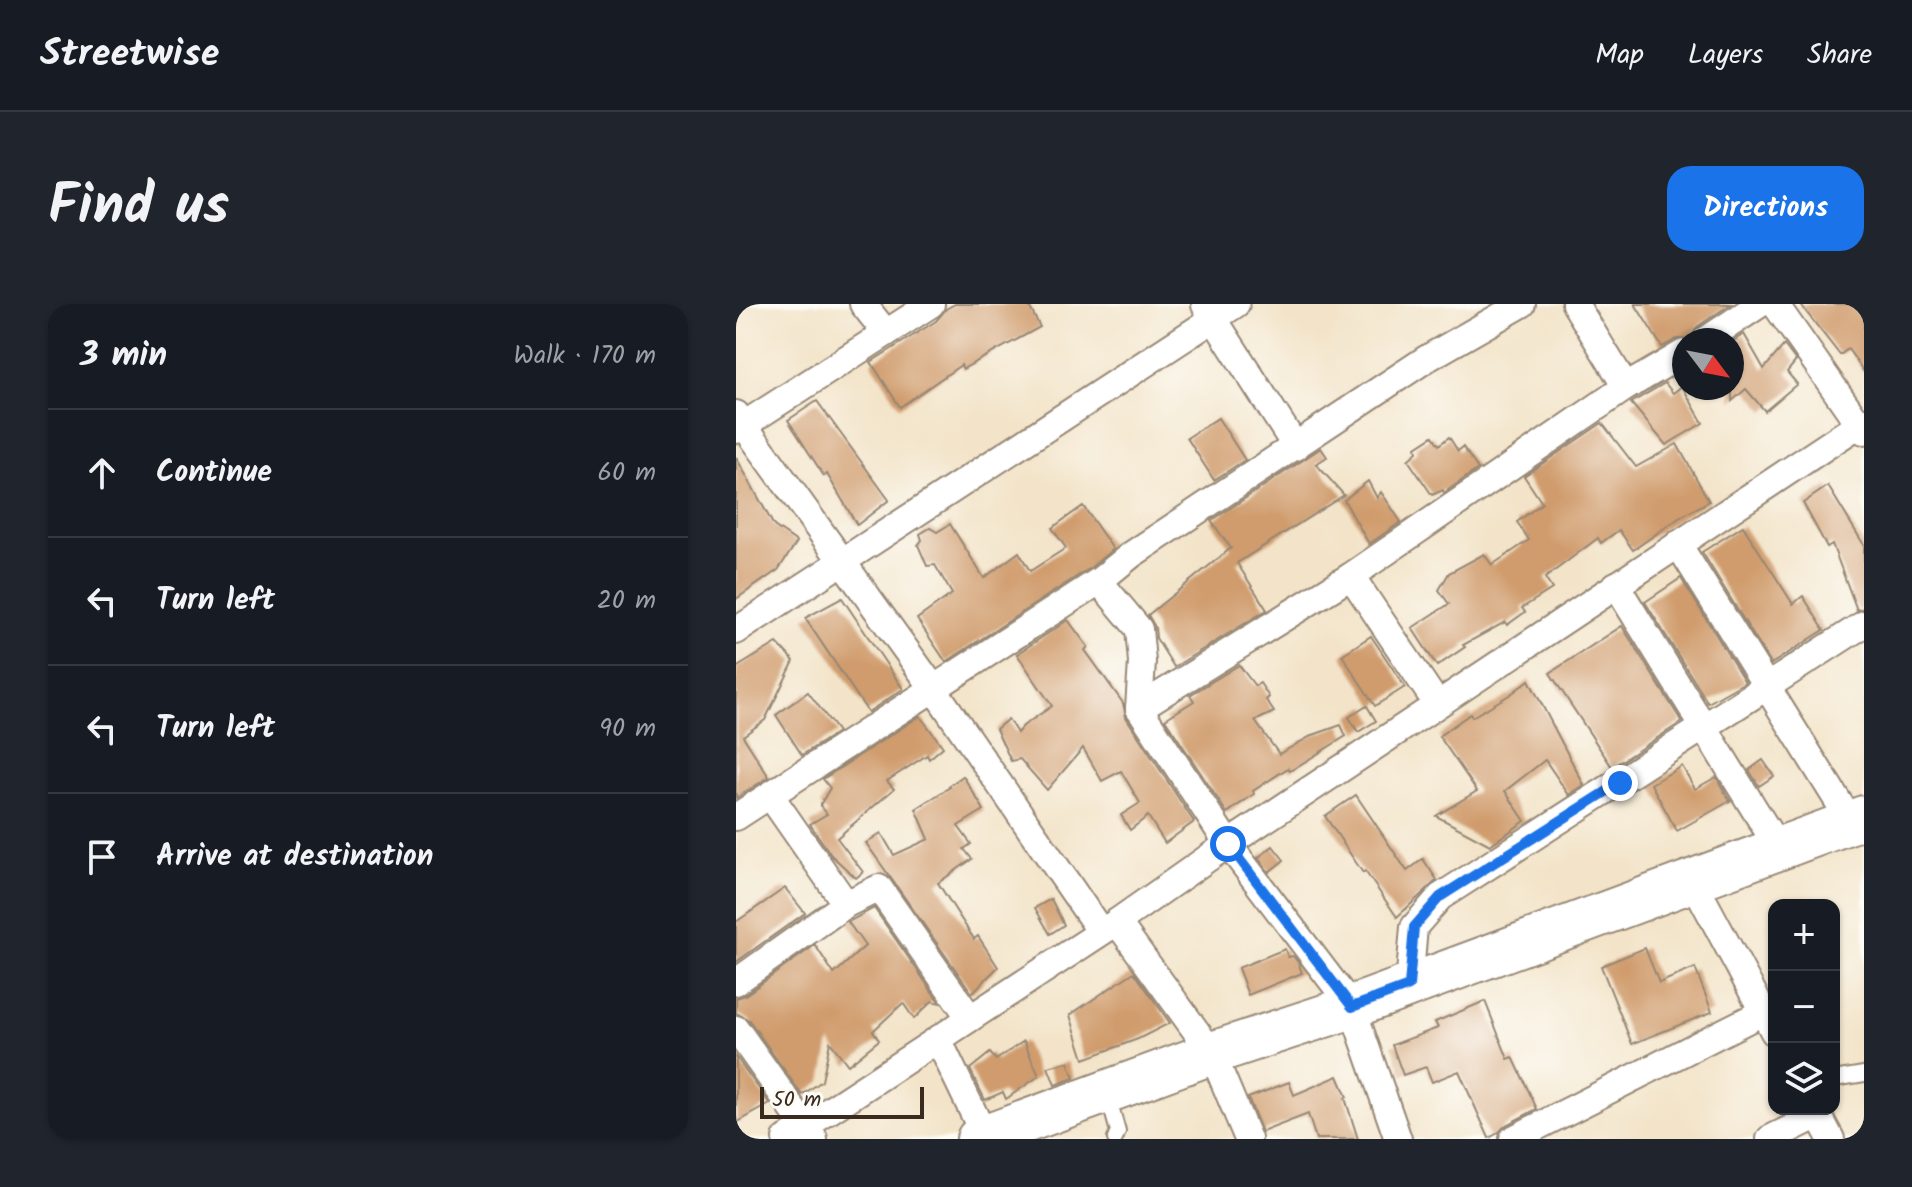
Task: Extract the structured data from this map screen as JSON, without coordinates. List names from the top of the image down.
{
  "scale_bar": "50 m",
  "north": "bottom right",
  "page": {
    "header": "Streetwise",
    "nav": ["Map", "Layers", "Share"],
    "title": "Find us",
    "buttons": "Directions",
    "heading": ["3 min", "Walk · 170 m"],
    "list": [
      ["Continue", "60 m"],
      ["Turn left", "20 m"],
      ["Turn left", "90 m"],
      "Arrive at destination"
    ],
    "map_buttons": ["+", "−"],
    "scale": "50 m"
  }
}
